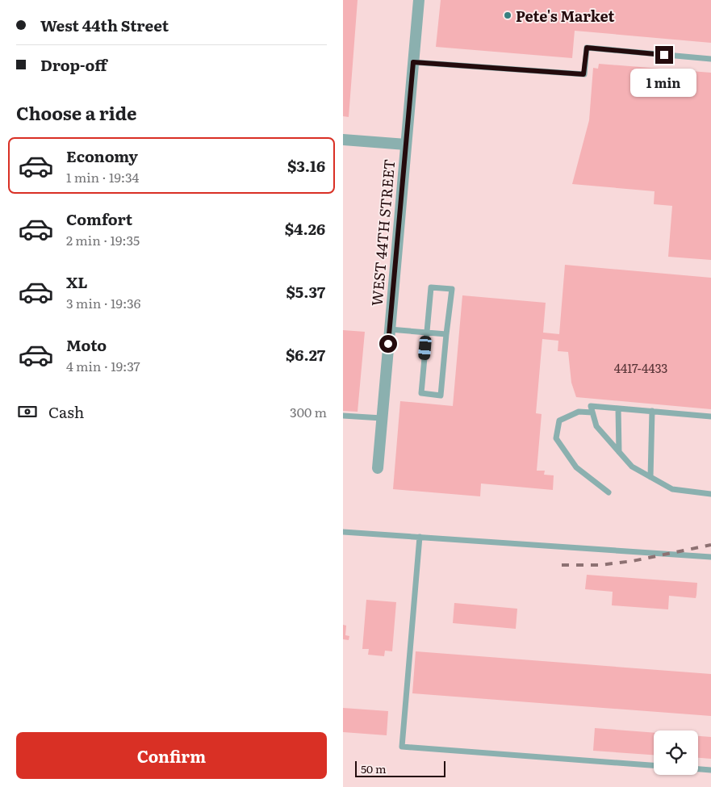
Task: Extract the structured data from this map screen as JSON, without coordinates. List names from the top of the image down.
{
  "streets": {
    "street": ["WEST 44TH STREET"]
  },
  "places": ["Pete's Market"],
  "house_numbers": ["4417-4433"],
  "scale_bar": "50 m",
  "page": {
    "banner": ["West 44th Street", "Drop-off"],
    "bubble": "1 min",
    "heading": "Choose a ride",
    "list": [
      {
        "name": "Economy",
        "note": "1 min · 19:34",
        "value": "$3.16"
      },
      {
        "name": "Comfort",
        "note": "2 min · 19:35",
        "value": "$4.26"
      },
      {
        "name": "XL",
        "note": "3 min · 19:36",
        "value": "$5.37"
      },
      {
        "name": "Moto",
        "note": "4 min · 19:37",
        "value": "$6.27"
      }
    ],
    "pay": ["Cash", "300 m"],
    "buttons": "Confirm",
    "scale": "50 m"
  }
}
